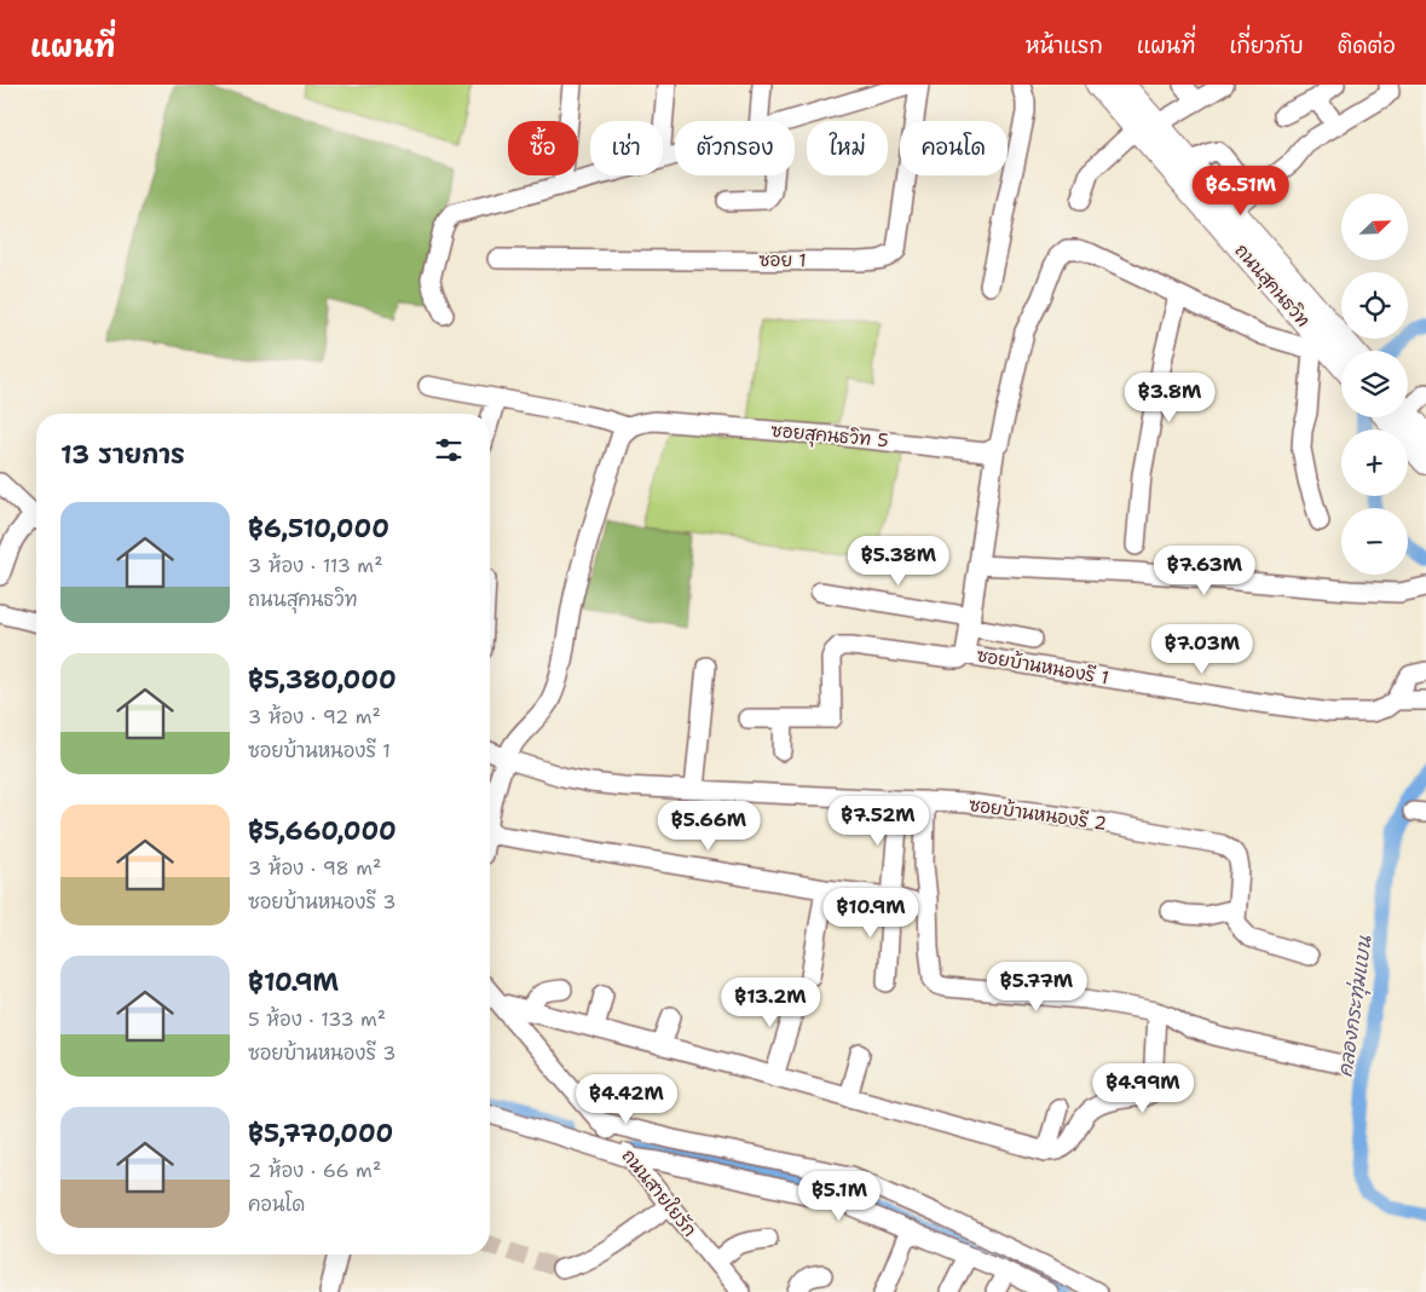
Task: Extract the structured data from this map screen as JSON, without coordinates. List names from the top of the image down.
{
  "streets": {
    "main road": ["ถนนสุคนธวิท"],
    "street": [
      "ซอย 1",
      "ซอยสุคนธวิท 5",
      "ซอยบ้านหนองรี 1",
      "ซอยบ้านหนองรี 2",
      "ถนนสายใยรัก"
    ]
  },
  "crossings": [
    ["ซอยสุคนธวิท 5", "ซอยบ้านหนองรี 1"]
  ],
  "water": ["คลองกระทุ่มแบน"],
  "north": "top right",
  "page": {
    "header": "แผนที่",
    "nav": [
      "หน้าแรก",
      "แผนที่",
      "เกี่ยวกับ",
      "ติดต่อ"
    ],
    "chip": [
      "ซื้อ",
      "เช่า",
      "ตัวกรอง",
      "ใหม่",
      "คอนโด"
    ],
    "price": [
      "฿6.51M",
      "฿3.8M",
      "฿5.38M",
      "฿7.63M",
      "฿7.03M",
      "฿7.52M",
      "฿5.66M",
      "฿10.9M",
      "฿5.77M",
      "฿13.2M",
      "฿4.99M",
      "฿4.42M",
      "฿5.1M"
    ],
    "map_buttons": ["+", "−"],
    "heading": "13 รายการ",
    "list": [
      {
        "name": "฿6,510,000",
        "note": "3 ห้อง · 113 m² · ถนนสุคนธวิท"
      },
      {
        "name": "฿5,380,000",
        "note": "3 ห้อง · 92 m² · ซอยบ้านหนองรี 1"
      },
      {
        "name": "฿5,660,000",
        "note": "3 ห้อง · 98 m² · ซอยบ้านหนองรี 3"
      },
      {
        "name": "฿10.9M",
        "note": "5 ห้อง · 133 m² · ซอยบ้านหนองรี 3"
      },
      {
        "name": "฿5,770,000",
        "note": "2 ห้อง · 66 m² · คอนโด"
      }
    ]
  }
}
